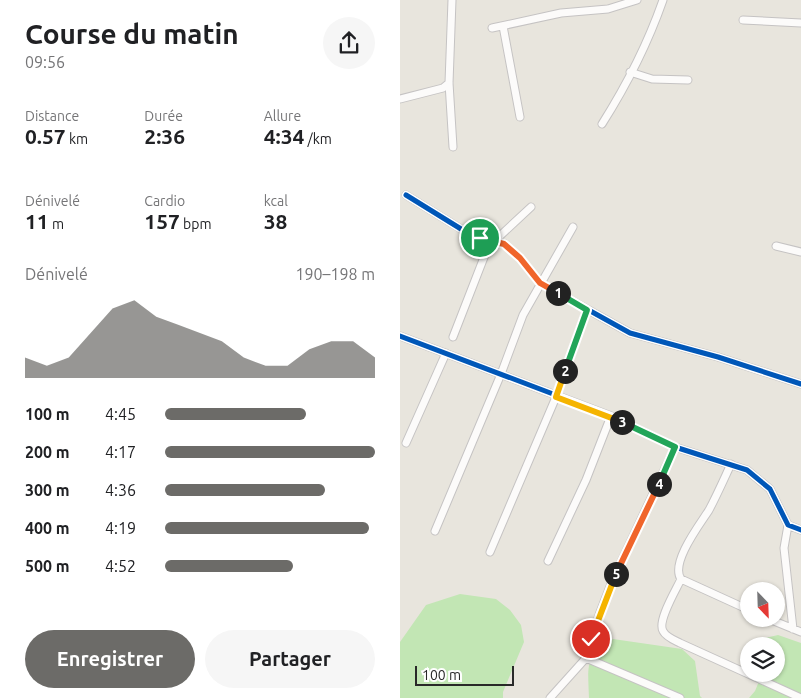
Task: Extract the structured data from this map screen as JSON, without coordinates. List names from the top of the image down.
{
  "scale_bar": "100 m",
  "north": "bottom right",
  "page": {
    "heading": ["Course du matin", "09:56"],
    "stats": [
      ["Distance", "0.57 km"],
      ["Durée", "2:36"],
      ["Allure", "4:34 /km"],
      ["Dénivelé", "11 m"],
      ["Cardio", "157 bpm"],
      ["kcal", "38"]
    ],
    "chart": ["Dénivelé", "190–198 m"],
    "pins": [
      "1",
      "2",
      "3",
      "4",
      "5"
    ],
    "list": [
      {
        "name": "100 m",
        "note": "4:45"
      },
      {
        "name": "200 m",
        "note": "4:17"
      },
      {
        "name": "300 m",
        "note": "4:36"
      },
      {
        "name": "400 m",
        "note": "4:19"
      },
      {
        "name": "500 m",
        "note": "4:52"
      }
    ],
    "buttons": ["Enregistrer", "Partager"],
    "scale": "100 m"
  }
}
